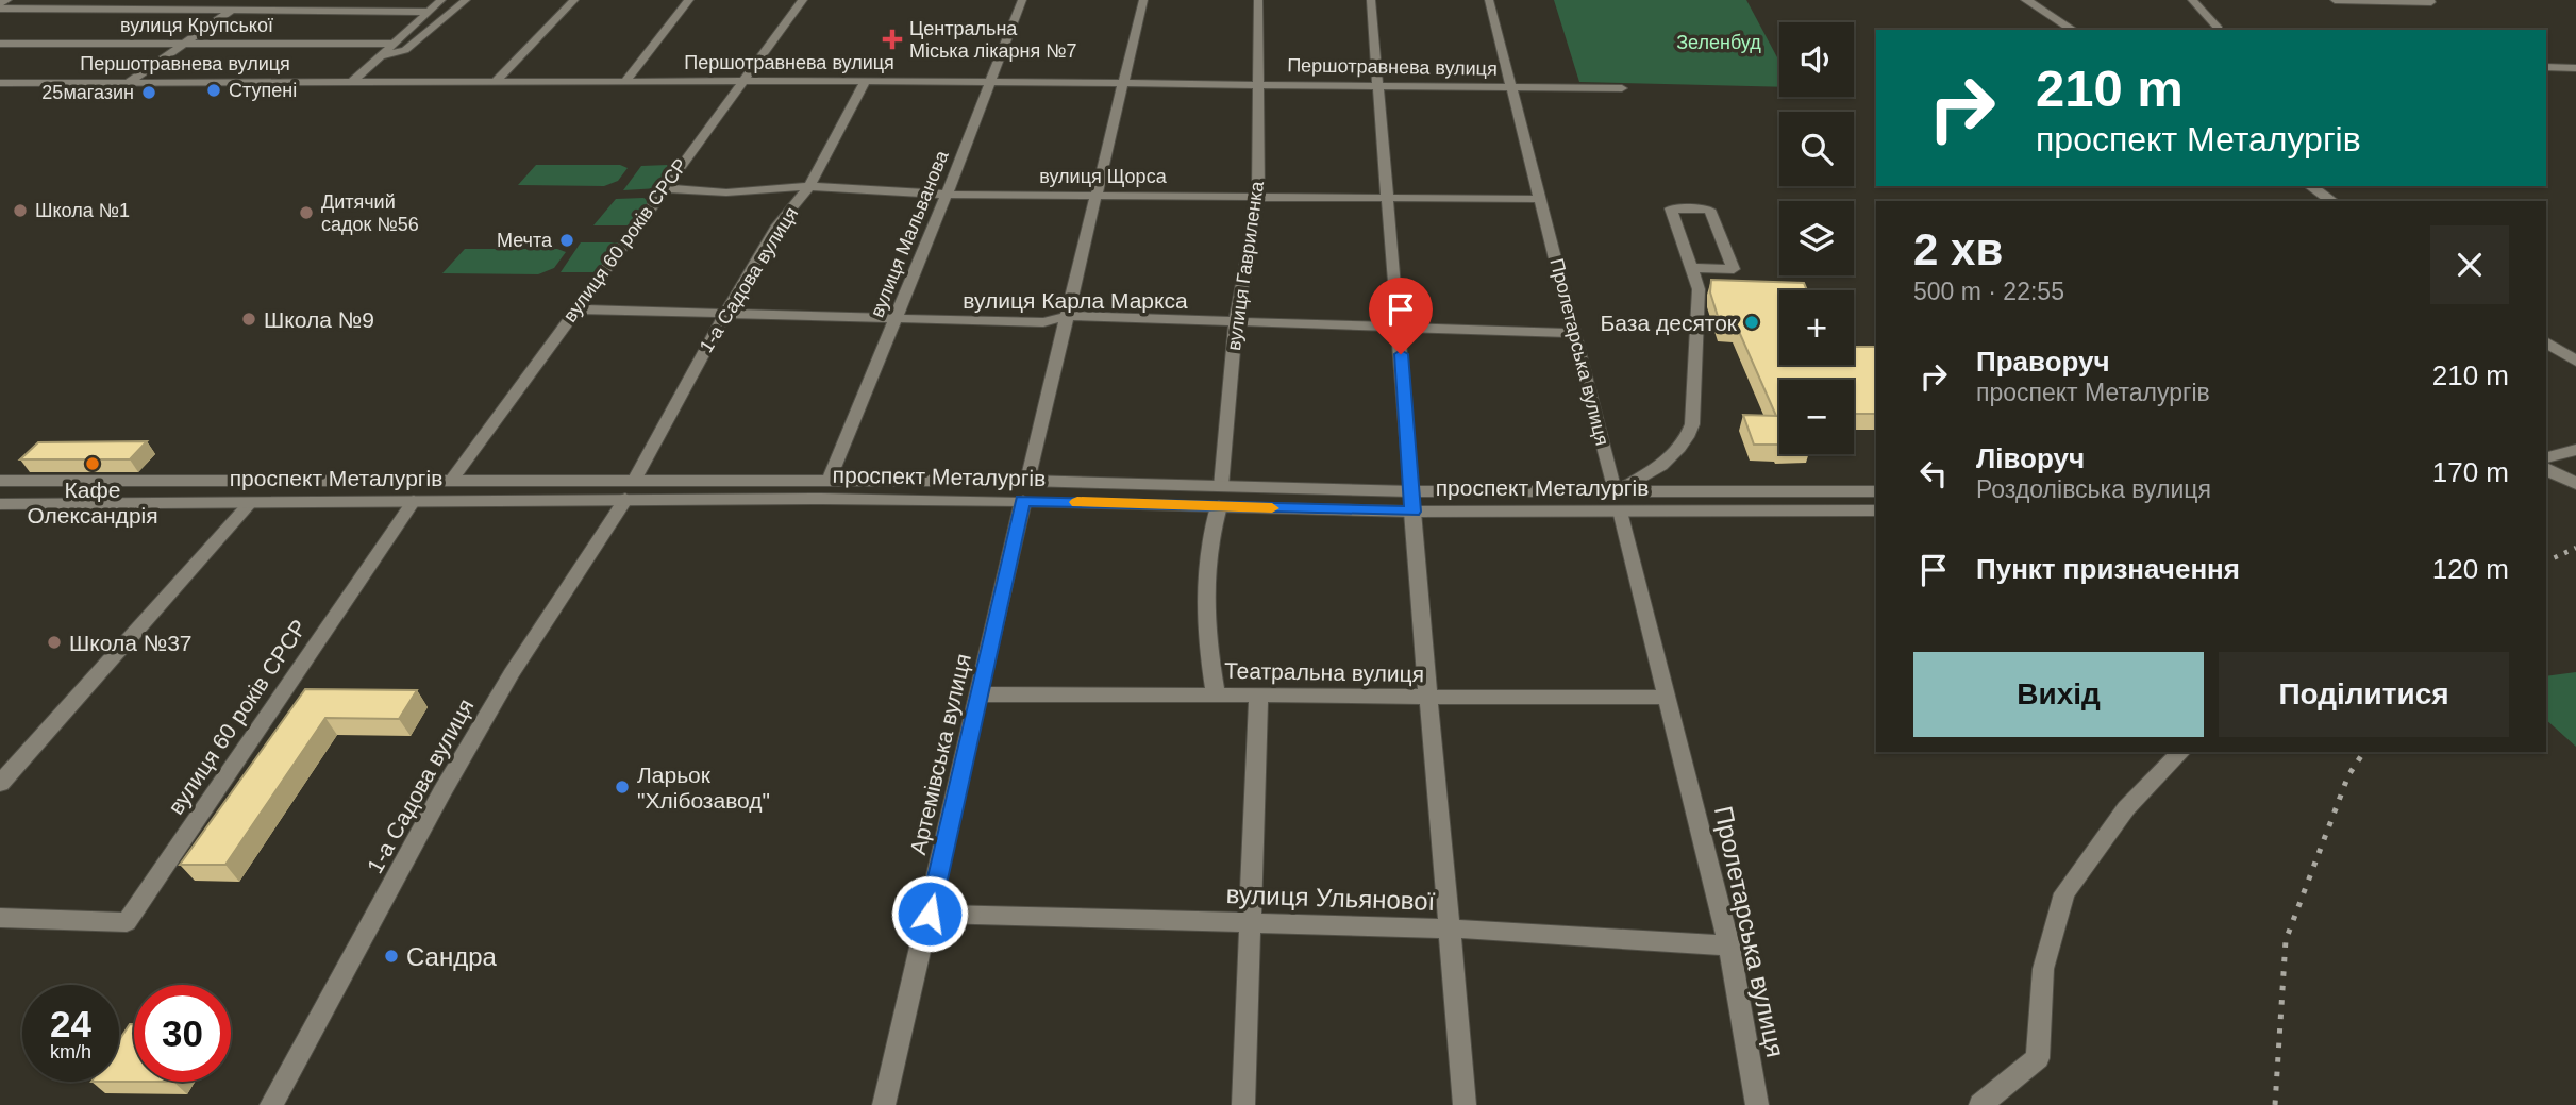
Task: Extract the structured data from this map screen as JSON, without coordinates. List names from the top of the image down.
{
  "streets": {
    "street": [
      "вулиця Крупської",
      "Першотравнева вулиця",
      "вулиця Щорса",
      "вулиця Мальванова",
      "вулиця 60 років СРСР",
      "вулиця Гавриленка",
      "1-а Садова вулиця",
      "вулиця Карла Маркса",
      "Пролетарська вулиця",
      "проспект Металургів",
      "Театральна вулиця",
      "Артемівська вулиця",
      "вулиця Ульянової"
    ]
  },
  "crossings": [
    ["Першотравнева вулиця", "вулиця Мальванова"],
    ["Першотравнева вулиця", "вулиця 60 років СРСР"],
    ["Першотравнева вулиця", "вулиця Гавриленка"],
    ["Першотравнева вулиця", "1-а Садова вулиця"],
    ["Першотравнева вулиця", "Пролетарська вулиця"],
    ["Першотравнева вулиця", "Артемівська вулиця"],
    ["вулиця Щорса", "вулиця Мальванова"],
    ["вулиця Щорса", "вулиця 60 років СРСР"],
    ["вулиця Щорса", "вулиця Гавриленка"],
    ["вулиця Щорса", "1-а Садова вулиця"],
    ["вулиця Щорса", "Пролетарська вулиця"],
    ["вулиця Щорса", "Артемівська вулиця"],
    ["вулиця Мальванова", "вулиця Карла Маркса"],
    ["вулиця Мальванова", "проспект Металургів"],
    ["вулиця 60 років СРСР", "вулиця Карла Маркса"],
    ["вулиця 60 років СРСР", "проспект Металургів"],
    ["вулиця Гавриленка", "вулиця Карла Маркса"],
    ["вулиця Гавриленка", "проспект Металургів"],
    ["1-а Садова вулиця", "вулиця Карла Маркса"],
    ["1-а Садова вулиця", "проспект Металургів"],
    ["вулиця Карла Маркса", "Пролетарська вулиця"],
    ["вулиця Карла Маркса", "Артемівська вулиця"],
    ["Пролетарська вулиця", "проспект Металургів"],
    ["Пролетарська вулиця", "Театральна вулиця"],
    ["Пролетарська вулиця", "вулиця Ульянової"],
    ["проспект Металургів", "Артемівська вулиця"],
    ["Театральна вулиця", "Артемівська вулиця"],
    ["Артемівська вулиця", "вулиця Ульянової"]
  ],
  "parks": ["Зеленбуд"],
  "places": {
    "health": ["Центральна Міська лікарня №7"],
    "other": [
      "Ступені",
      "25магазин",
      "Школа №1",
      "Дитячий садок №56",
      "Мечта",
      "Школа №9",
      "База десяток",
      "Кафе Олександрія",
      "Школа №37",
      "Ларьок \"Хлібозавод\"",
      "Сандра"
    ]
  },
  "page": {
    "map_buttons": ["+", "−"],
    "turn": ["210 m", "проспект Металургів"],
    "heading": ["2 хв", "500 m · 22:55"],
    "list": [
      {
        "name": "Праворуч",
        "note": "проспект Металургів",
        "value": "210 m"
      },
      {
        "name": "Ліворуч",
        "note": "Роздолівська вулиця",
        "value": "170 m"
      },
      {
        "name": "Пункт призначення",
        "value": "120 m"
      }
    ],
    "buttons": ["Вихід", "Поділитися"],
    "speed": "24 km/h",
    "limit": "30"
  }
}
